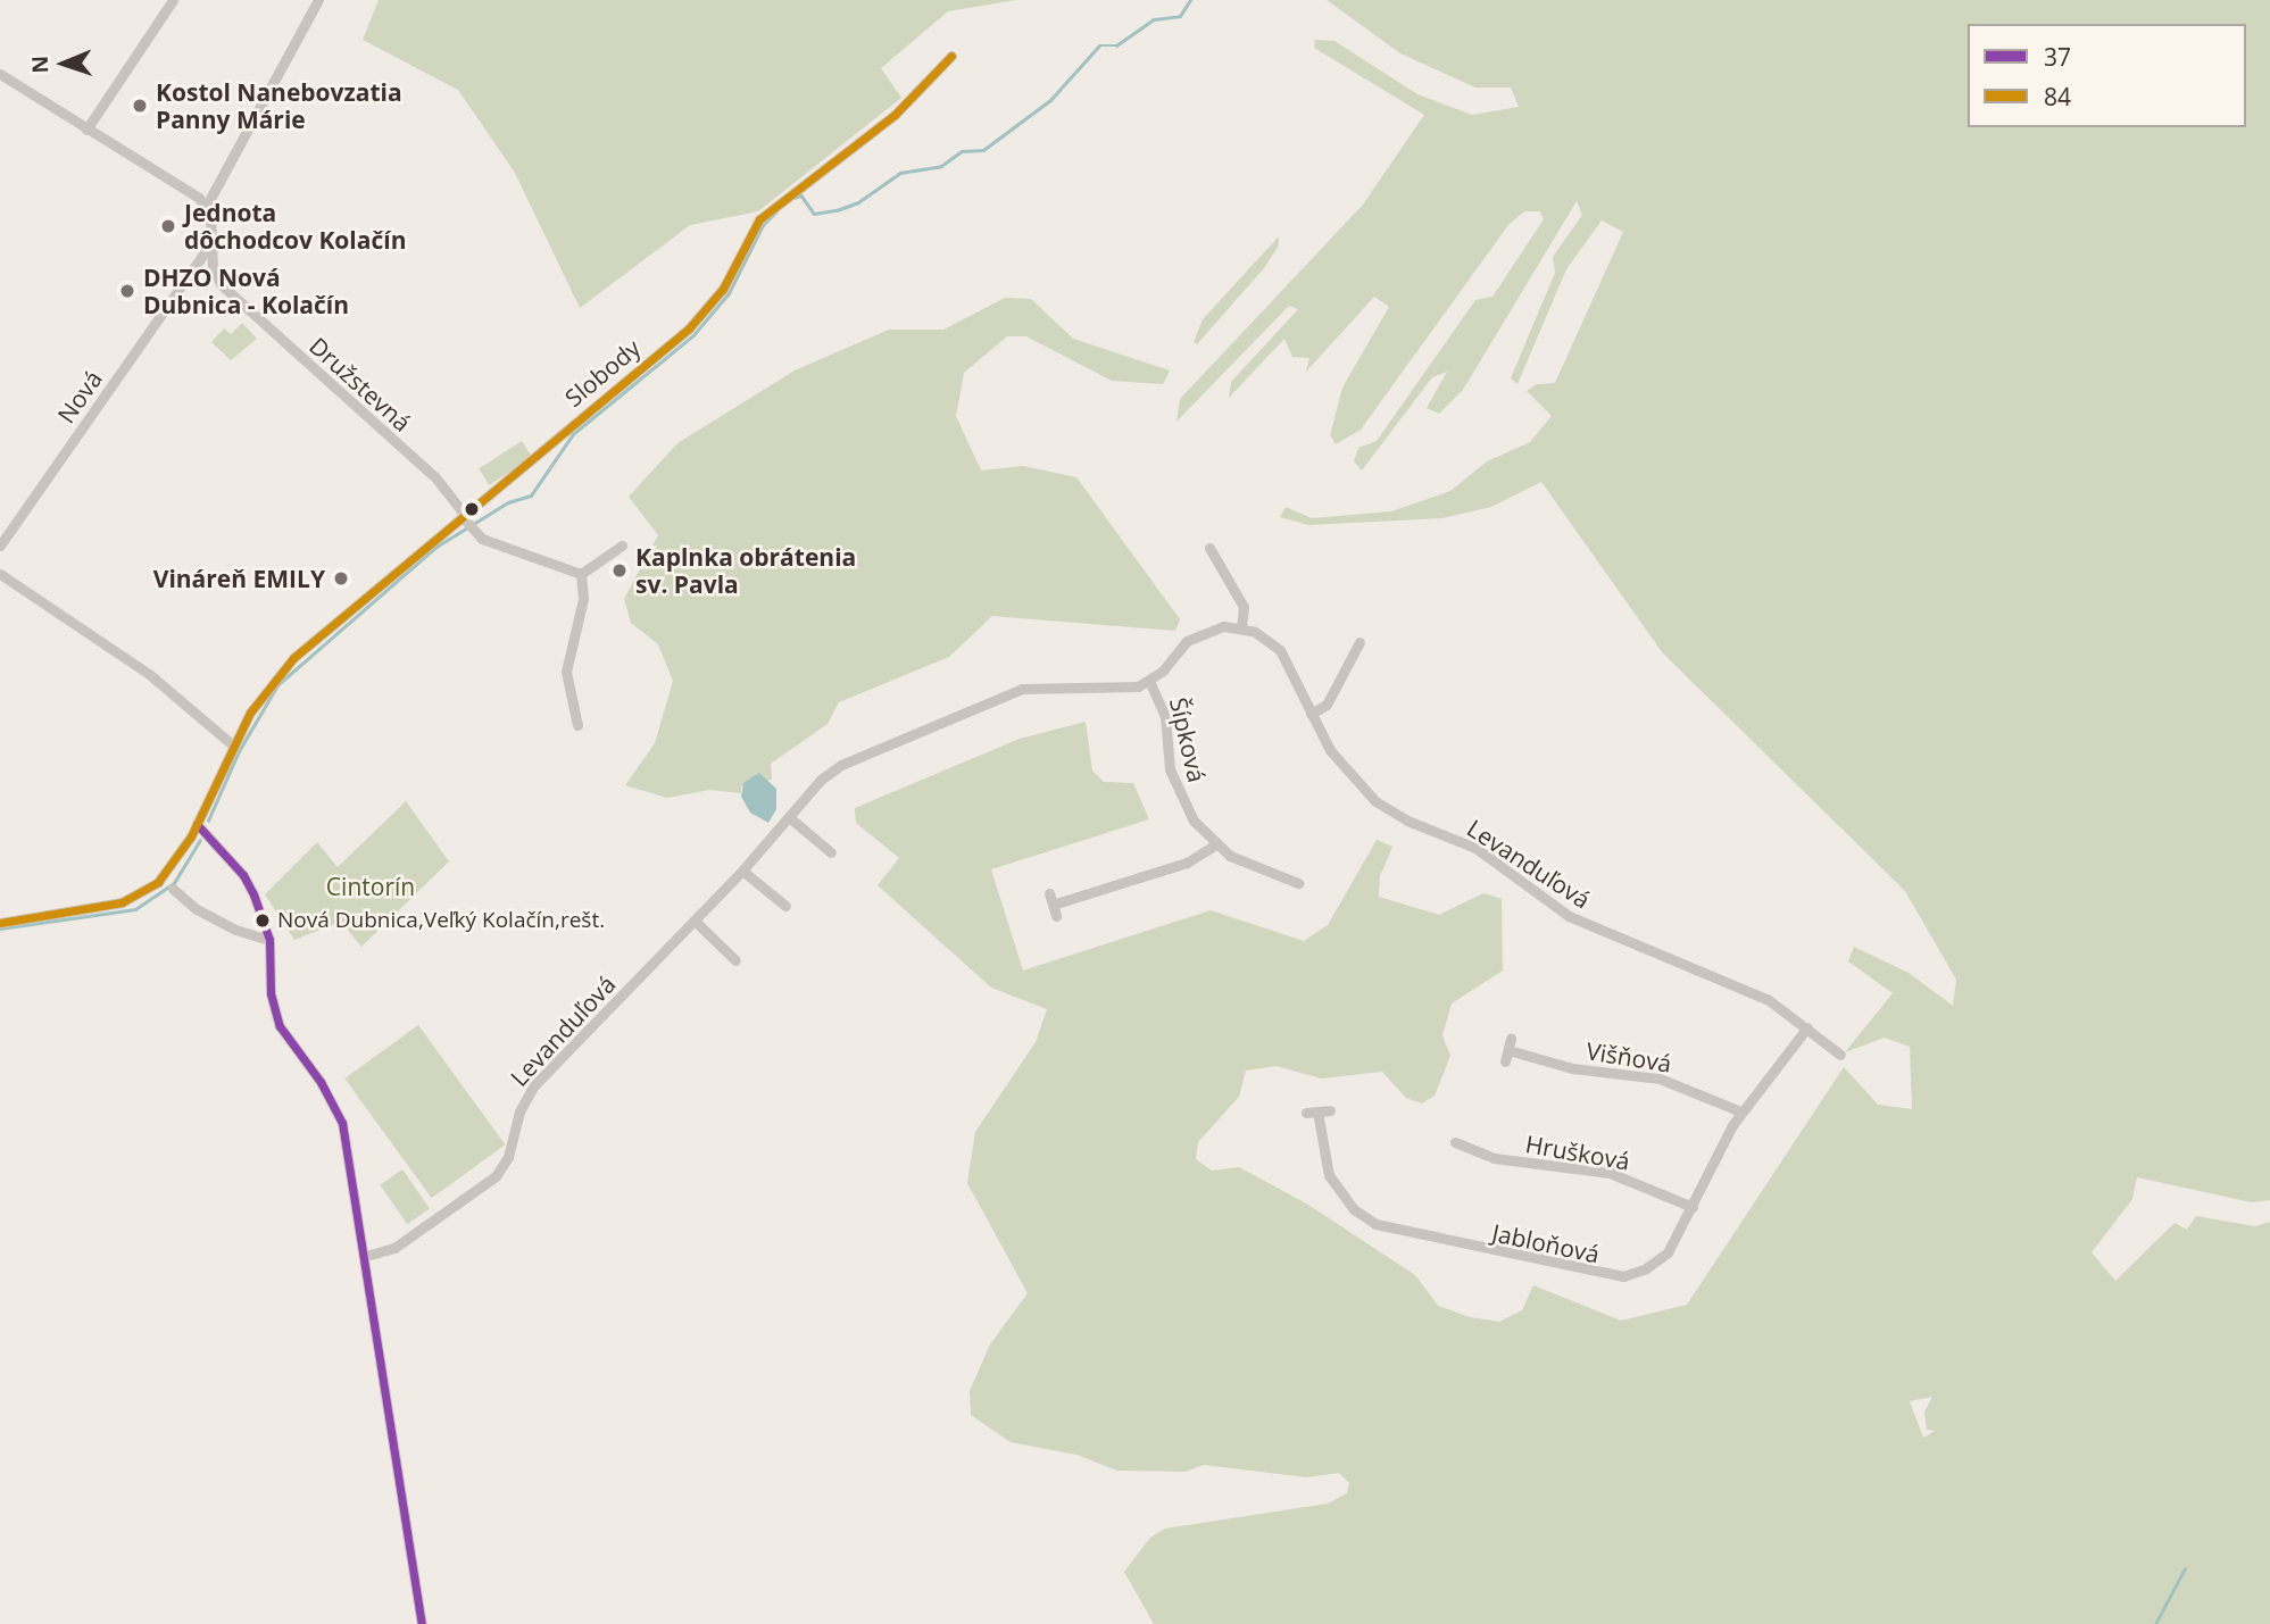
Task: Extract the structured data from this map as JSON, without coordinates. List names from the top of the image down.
{
  "streets": {
    "street": [
      "Slobody",
      "Družstevná",
      "Nová",
      "Šípková",
      "Levanduľová",
      "Višňová",
      "Hrušková",
      "Jabloňová"
    ]
  },
  "crossings": [
    ["Slobody", "Družstevná"],
    ["Šípková", "Levanduľová"],
    ["Levanduľová", "Jabloňová"],
    ["Višňová", "Jabloňová"],
    ["Hrušková", "Jabloňová"]
  ],
  "parks": ["Cintorín"],
  "places": [
    "Kostol Nanebovzatia Panny Márie",
    "Jednota dôchodcov Kolačín",
    "DHZO Nová Dubnica - Kolačín",
    "Kaplnka obrátenia sv. Pavla",
    "Vináreň EMILY",
    "Nová Dubnica,Veľký Kolačín,rešt."
  ],
  "lines": ["transit line 84", "transit line 37"],
  "legend": ["37", "84"],
  "north": "left"
}
